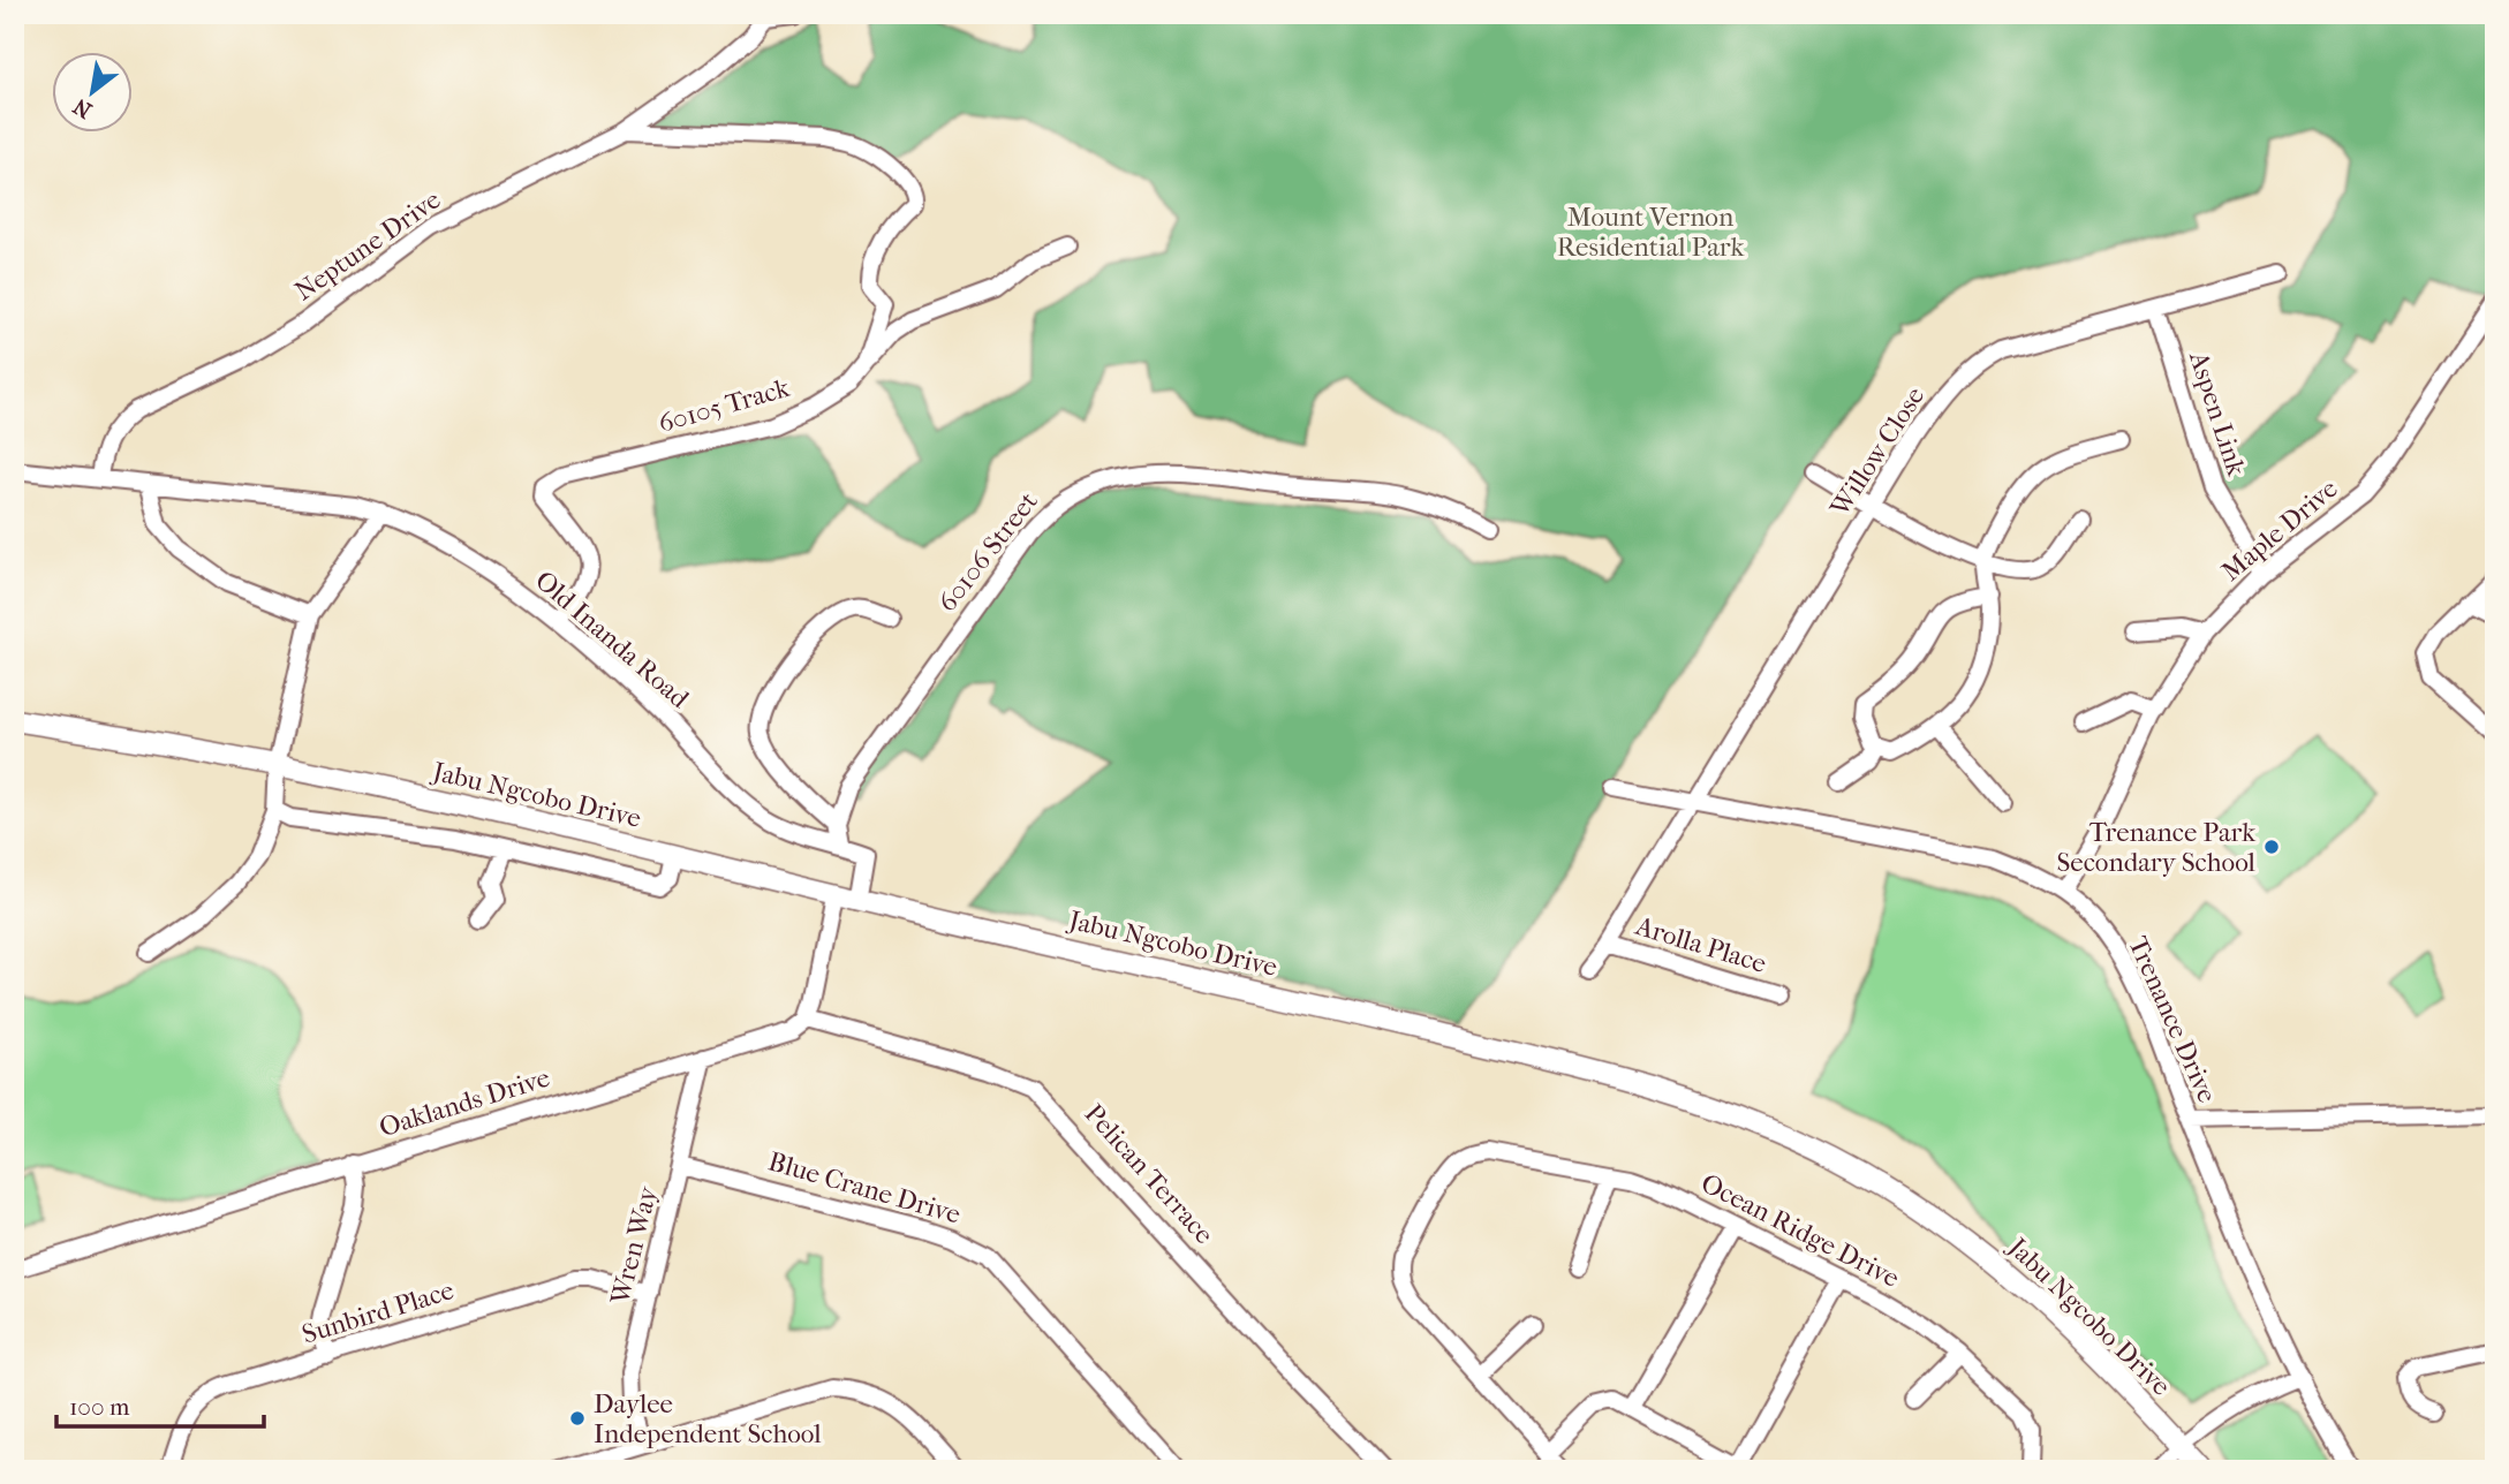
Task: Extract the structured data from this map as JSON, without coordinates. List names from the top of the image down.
{
  "streets": {
    "main road": ["Jabu Ngcobo Drive"],
    "street": [
      "Neptune Drive",
      "60105 Track",
      "Aspen Link",
      "Willow Close",
      "Maple Drive",
      "60106 Street",
      "Old Inanda Road",
      "Arolla Place",
      "Trenance Drive",
      "Oaklands Drive",
      "Pelican Terrace",
      "Blue Crane Drive",
      "Ocean Ridge Drive",
      "Wren Way",
      "Sunbird Place"
    ]
  },
  "crossings": [
    ["Neptune Drive", "60105 Track"],
    ["Neptune Drive", "Old Inanda Road"],
    ["60105 Track", "Old Inanda Road"],
    ["Aspen Link", "Willow Close"],
    ["Aspen Link", "Maple Drive"],
    ["Willow Close", "Arolla Place"],
    ["Willow Close", "Trenance Drive"],
    ["Maple Drive", "Trenance Drive"],
    ["60106 Street", "Old Inanda Road"],
    ["Old Inanda Road", "Jabu Ngcobo Drive"],
    ["Arolla Place", "Trenance Drive"],
    ["Oaklands Drive", "Pelican Terrace"],
    ["Oaklands Drive", "Wren Way"],
    ["Blue Crane Drive", "Wren Way"],
    ["Wren Way", "Sunbird Place"]
  ],
  "parks": ["Mount Vernon Residential Park"],
  "places": ["Trenance Park Secondary School", "Daylee Independent School"],
  "scale_bar": "100 m",
  "north": "bottom left"
}
